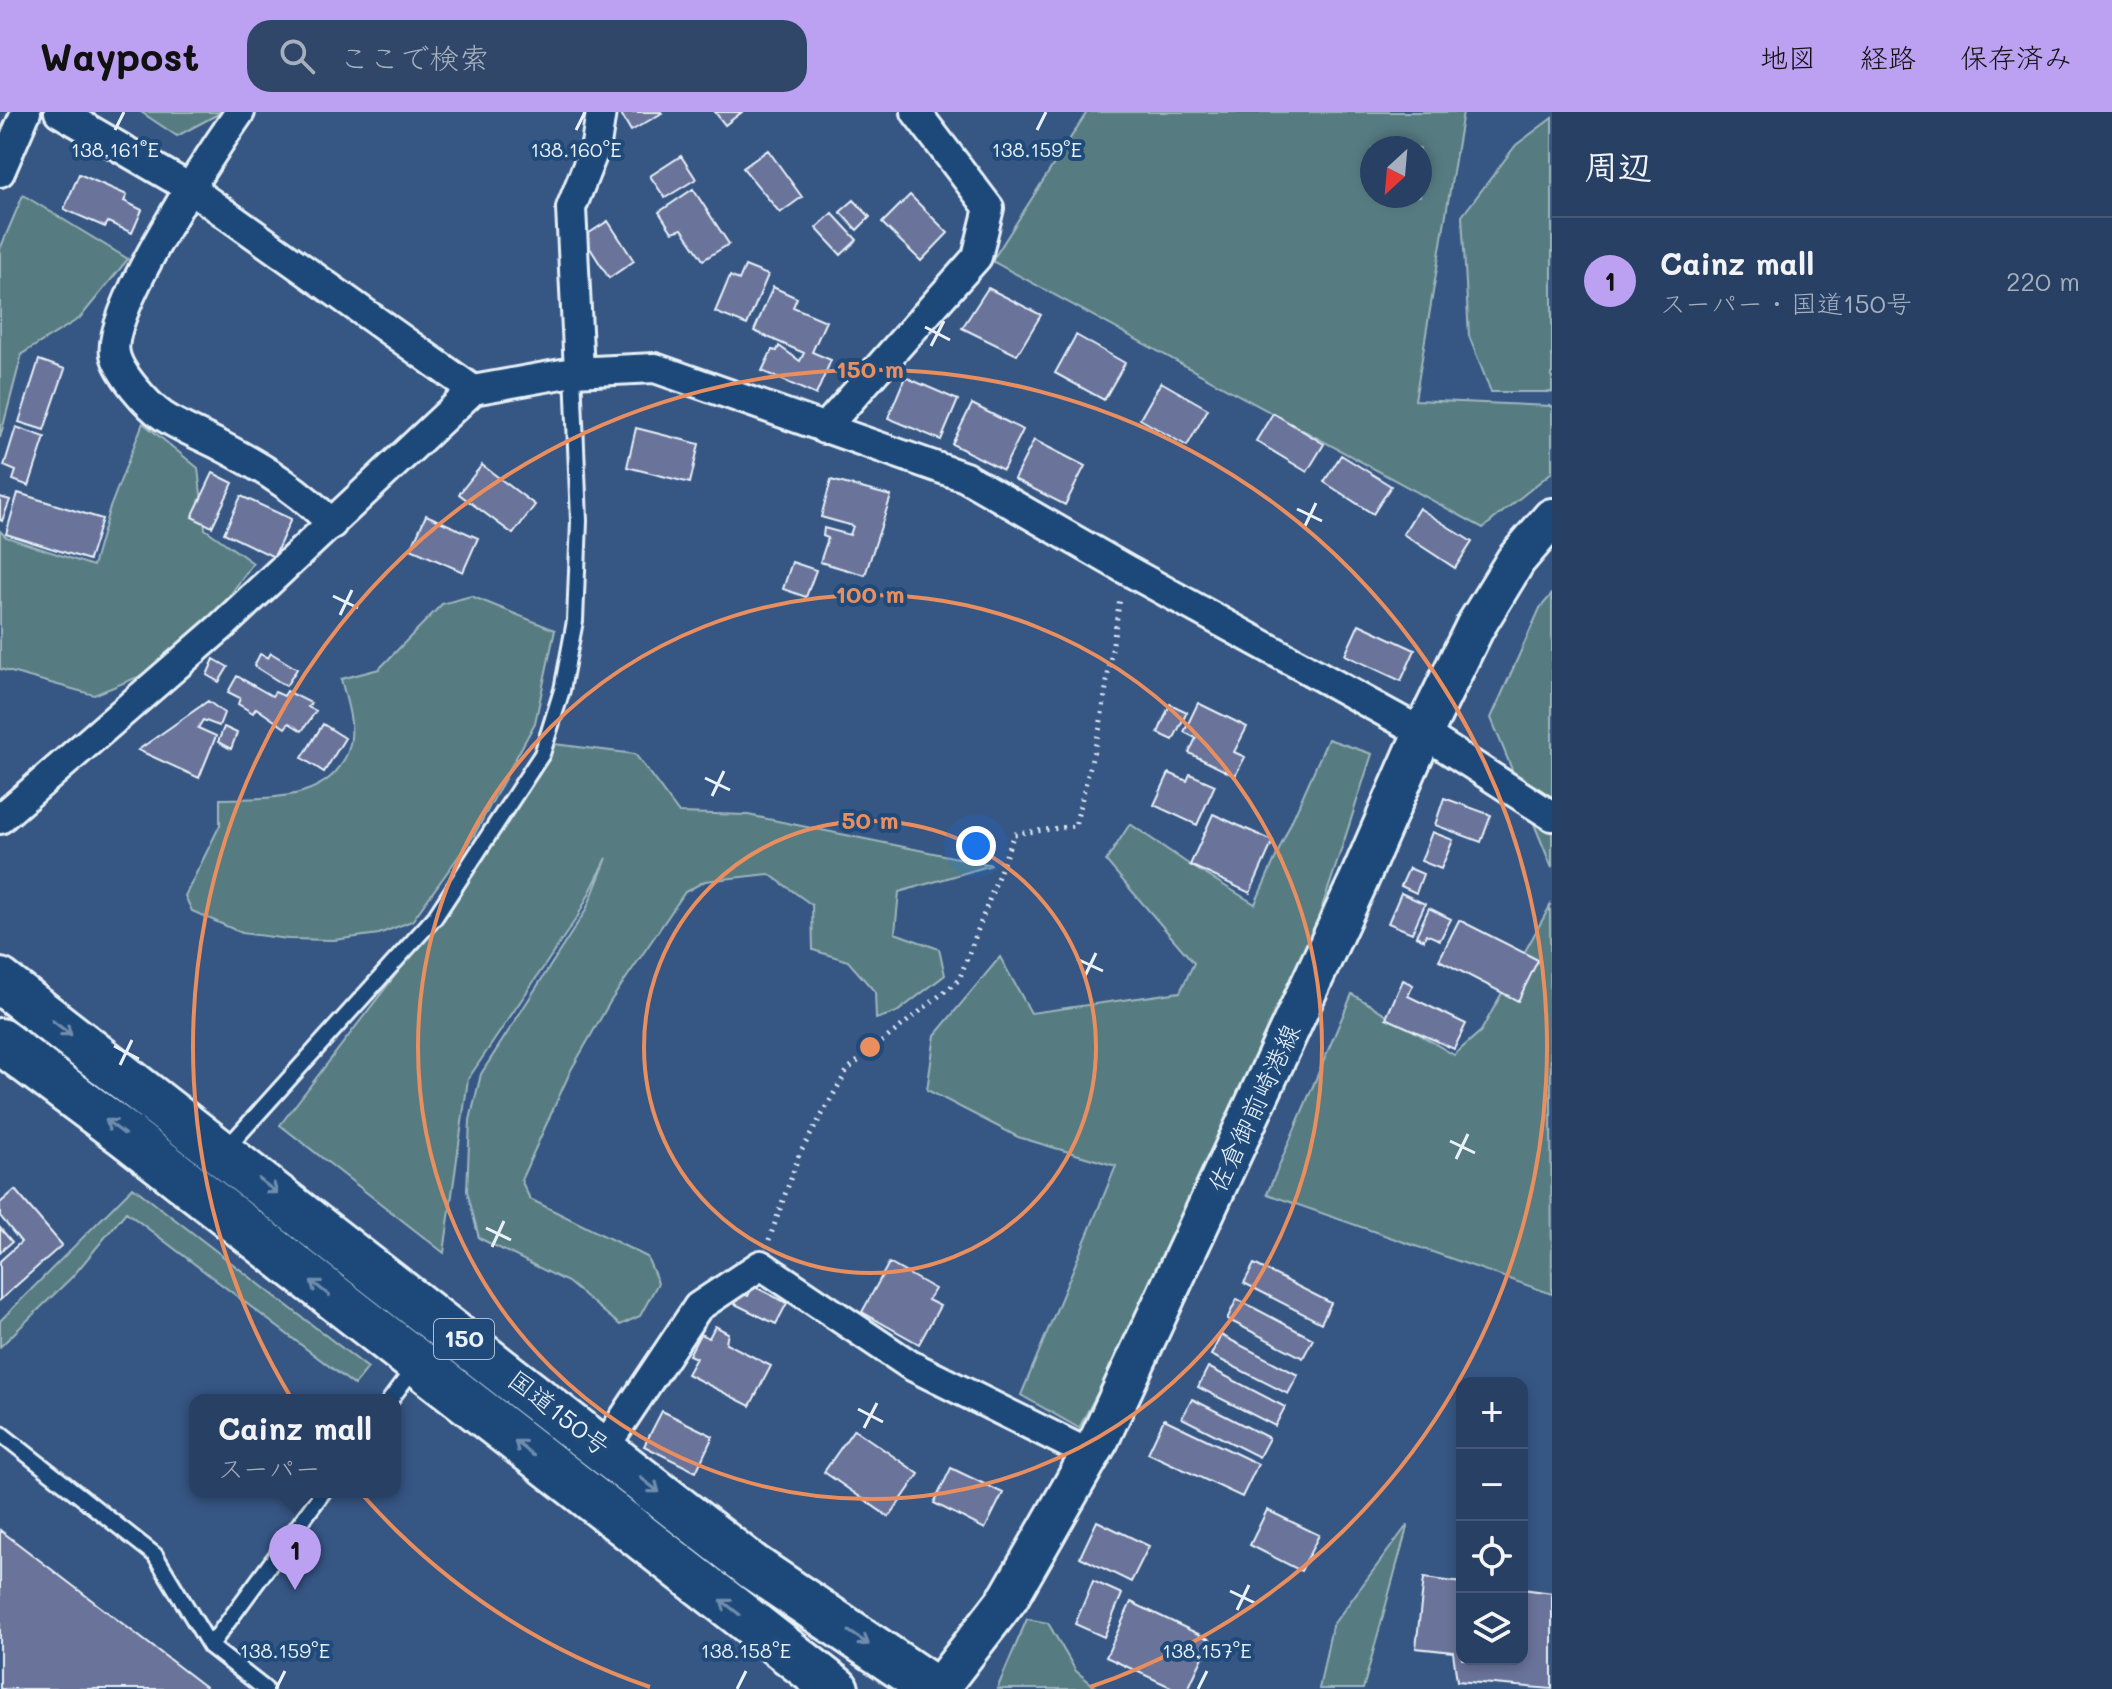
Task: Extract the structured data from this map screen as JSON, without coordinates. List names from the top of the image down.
{
  "streets": {
    "highway": ["150", "国道150号"],
    "main road": ["佐倉御前崎港線"]
  },
  "crossings": [
    ["佐倉御前崎港線", "国道150号"]
  ],
  "north": "bottom left",
  "page": {
    "header": "Waypost",
    "search": "ここで検索",
    "nav": ["地図", "経路", "保存済み"],
    "heading": "周辺",
    "list": [
      {
        "mark": "1",
        "name": "Cainz mall",
        "note": "スーパー · 国道150号",
        "value": "220 m"
      }
    ],
    "map_buttons": ["+", "−"],
    "popup": ["Cainz mall", "スーパー"],
    "pins": "1"
  },
  "coordinates": [
    "138.161°E",
    "138.160°E",
    "138.159°E",
    "138.158°E",
    "138.157°E"
  ],
  "rings": ["150 m", "100 m", "50 m"]
}
